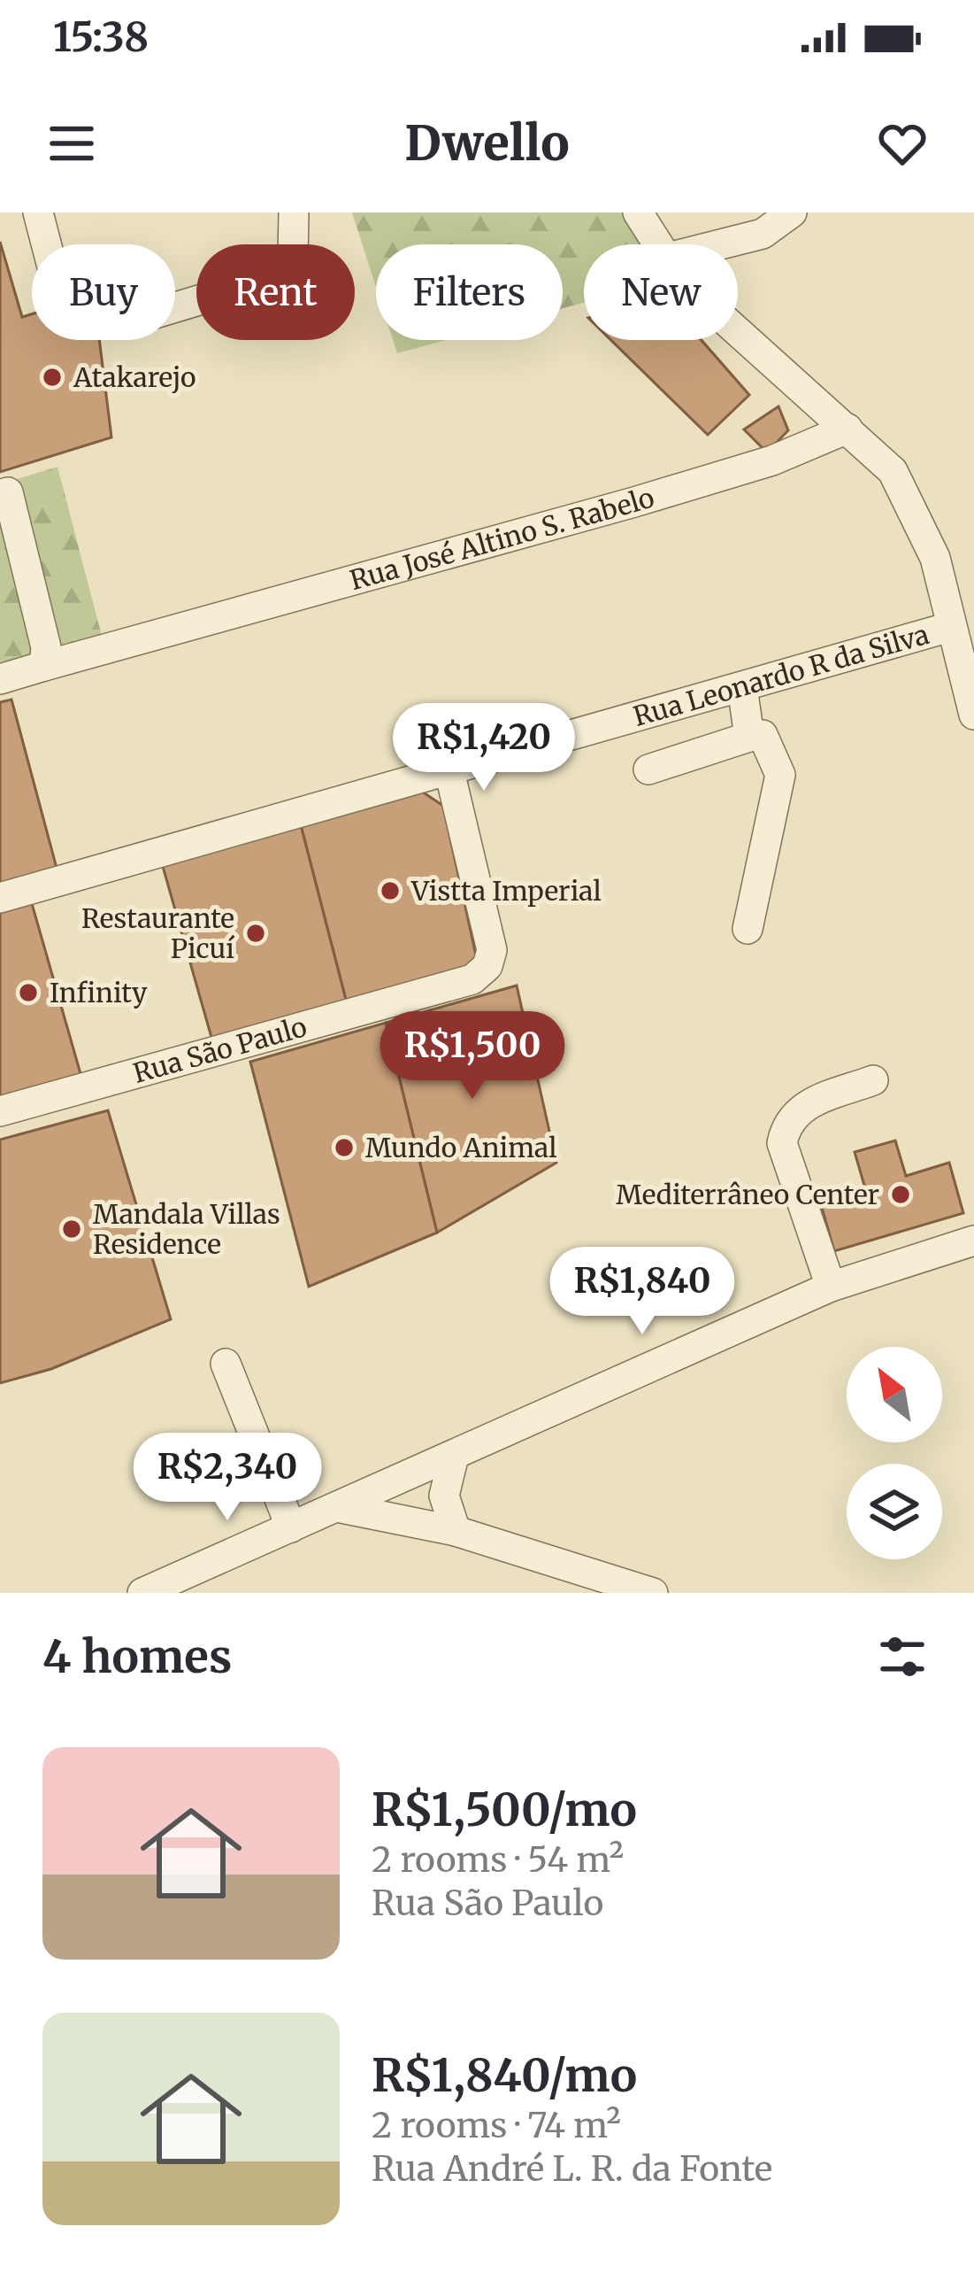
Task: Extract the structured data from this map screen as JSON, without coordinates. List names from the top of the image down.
{
  "streets": {
    "street": ["Rua José Altino S. Rabelo", "Rua Leonardo R da Silva", "Rua São Paulo"]
  },
  "crossings": [
    ["Rua Leonardo R da Silva", "Rua São Paulo"]
  ],
  "places": [
    "Atakarejo",
    "Vistta Imperial",
    "Restaurante Picuí",
    "Infinity",
    "Mundo Animal",
    "Mediterrâneo Center",
    "Mandala Villas Residence"
  ],
  "north": "top left",
  "page": {
    "status": "15:38",
    "header": "Dwello",
    "chip": [
      "Buy",
      "Rent",
      "Filters",
      "New"
    ],
    "price": [
      "R$1,420",
      "R$1,500",
      "R$1,840",
      "R$2,340"
    ],
    "heading": "4 homes",
    "list": [
      {
        "name": "R$1,500/mo",
        "note": "2 rooms · 54 m² · Rua São Paulo"
      },
      {
        "name": "R$1,840/mo",
        "note": "2 rooms · 74 m² · Rua André L. R. da Fonte"
      }
    ]
  }
}
